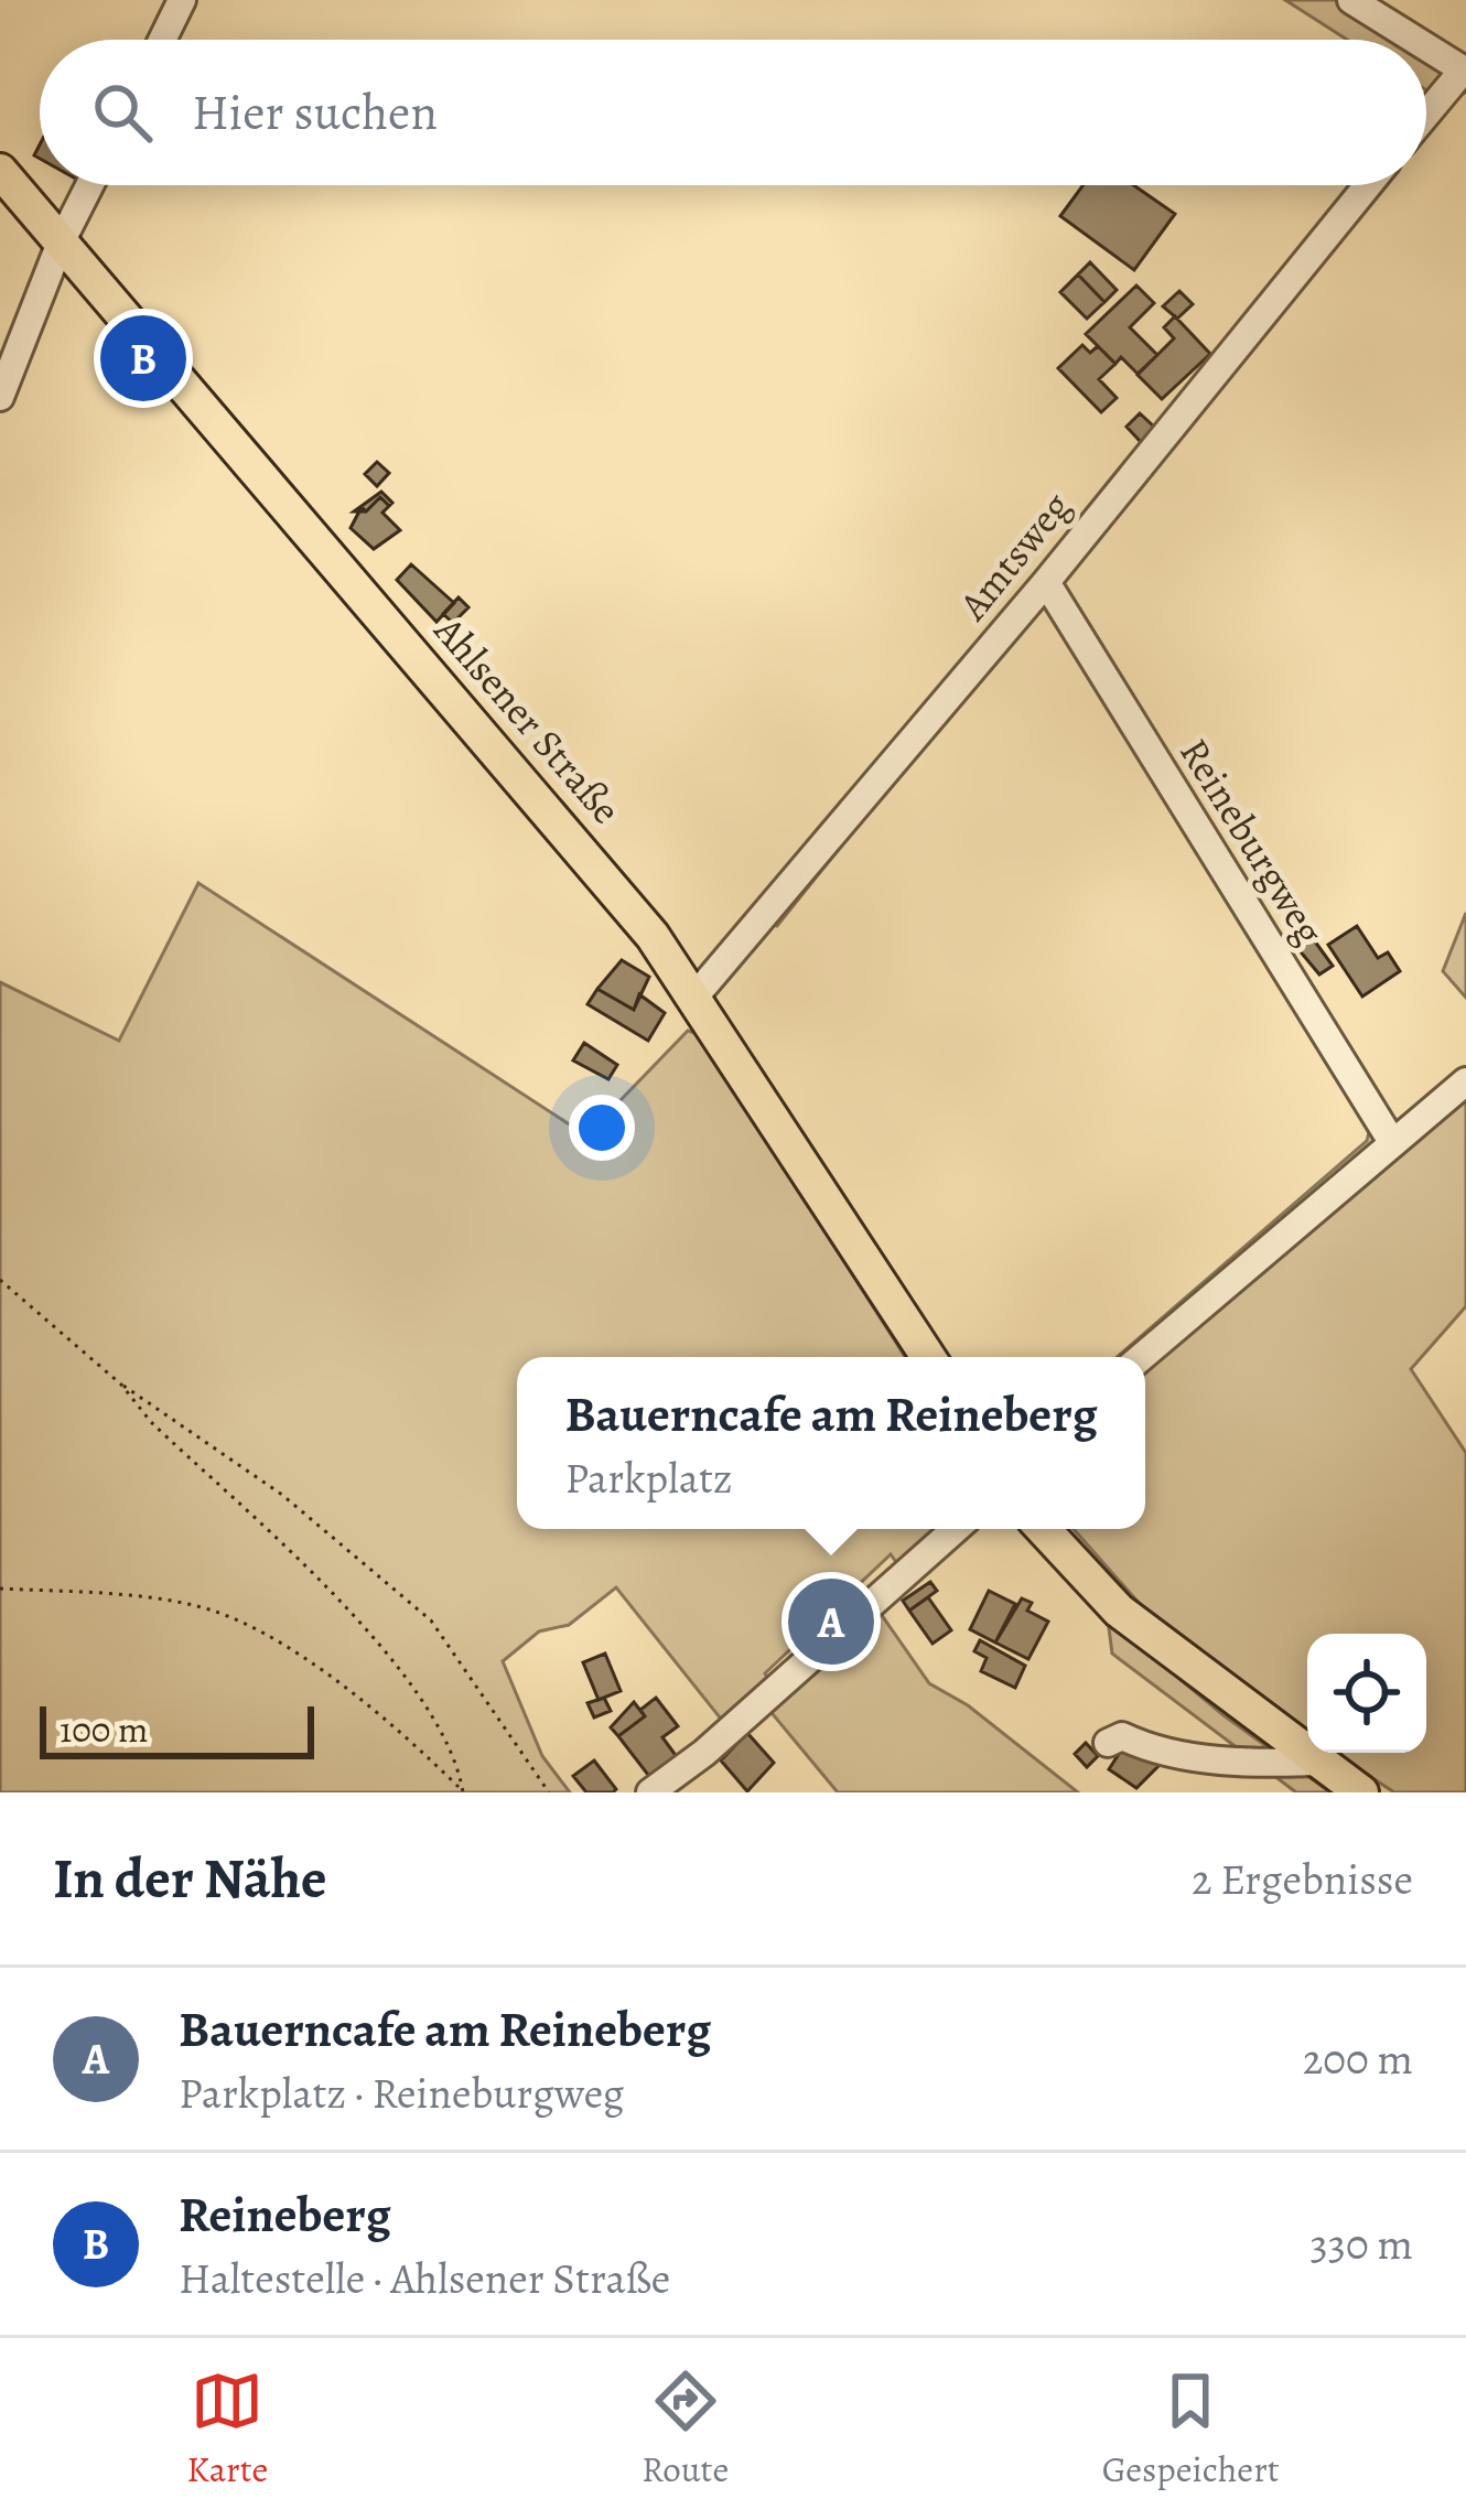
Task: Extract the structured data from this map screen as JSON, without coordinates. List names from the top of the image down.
{
  "streets": {
    "main road": ["Ahlsener Straße"],
    "street": ["Amtsweg", "Reineburgweg"]
  },
  "crossings": [
    ["Amtsweg", "Ahlsener Straße"],
    ["Amtsweg", "Reineburgweg"]
  ],
  "scale_bar": "100 m",
  "page": {
    "search": "Hier suchen",
    "pins": ["B", "A"],
    "popup": ["Bauerncafe am Reineberg", "Parkplatz"],
    "scale": "100 m",
    "heading": ["In der Nähe", "2 Ergebnisse"],
    "list": [
      {
        "mark": "A",
        "name": "Bauerncafe am Reineberg",
        "note": "Parkplatz · Reineburgweg",
        "value": "200 m"
      },
      {
        "mark": "B",
        "name": "Reineberg",
        "note": "Haltestelle · Ahlsener Straße",
        "value": "330 m"
      }
    ],
    "nav": ["Karte", "Route", "Gespeichert"]
  }
}
